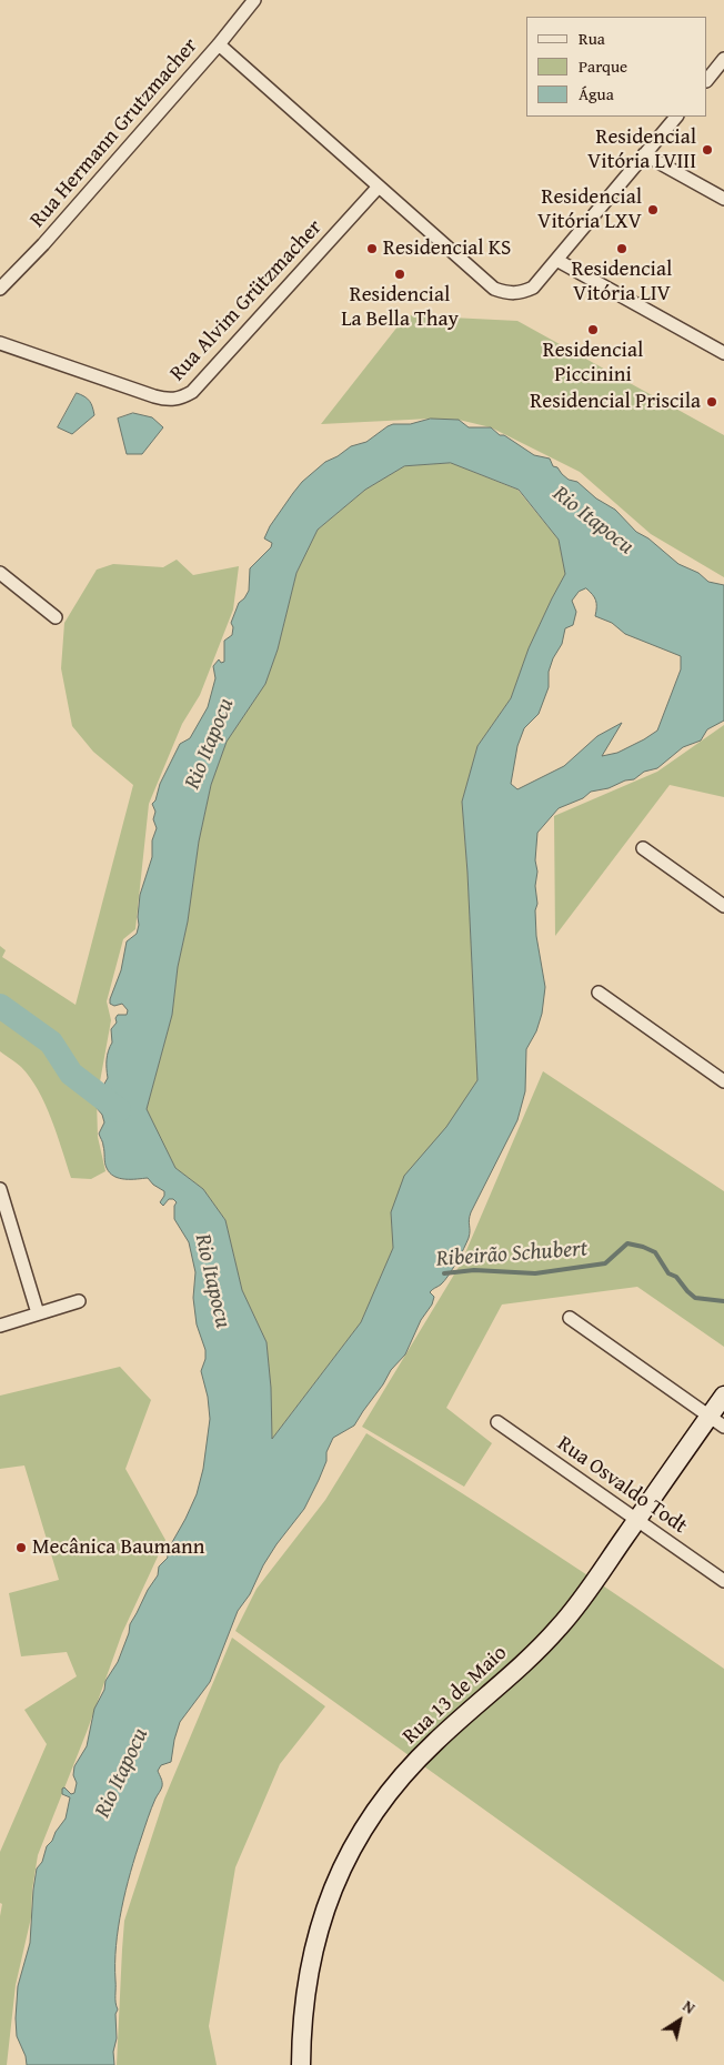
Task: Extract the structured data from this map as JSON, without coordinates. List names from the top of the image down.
{
  "streets": {
    "main road": ["Rua 13 de Maio"],
    "street": ["Rua Hermann Grutzmacher", "Rua Alvim Grützmacher", "Rua Osvaldo Todt"]
  },
  "crossings": [
    ["Rua Osvaldo Todt", "Rua 13 de Maio"]
  ],
  "water": ["Rio Itapocu", "Ribeirão Schubert"],
  "places": [
    "Residencial Vitória LVIII",
    "Residencial Vitória LXV",
    "Residencial KS",
    "Residencial Vitória LIV",
    "Residencial La Bella Thay",
    "Residencial Piccinini",
    "Residencial Priscila",
    "Mecânica Baumann"
  ],
  "legend": ["Rua", "Parque", "Água"],
  "north": "top right"
}
